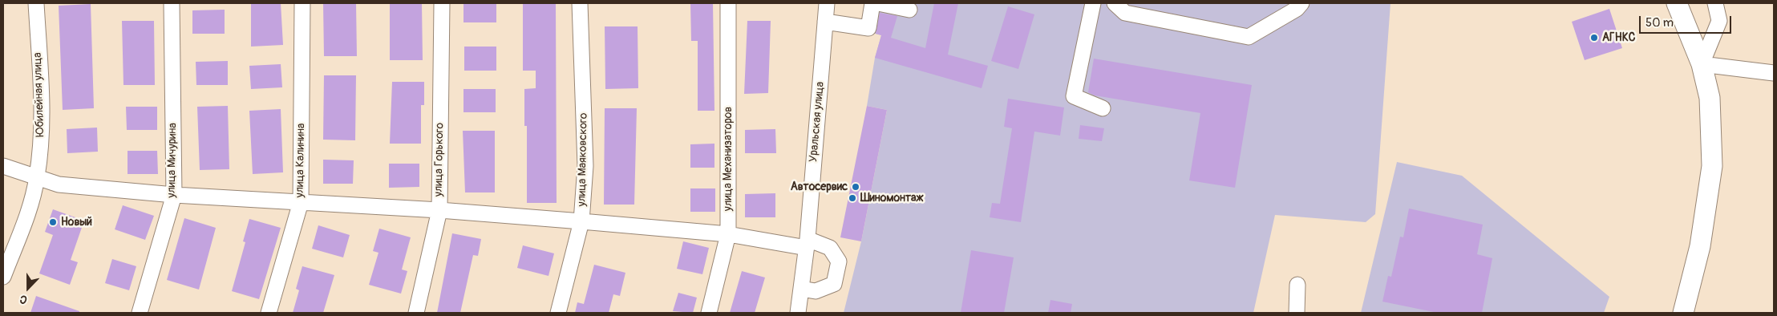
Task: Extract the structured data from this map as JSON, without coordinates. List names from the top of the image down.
{
  "streets": {
    "street": [
      "Юбилейная улица",
      "Уральская улица",
      "улица Механизаторов",
      "улица Горького",
      "улица Маяковского",
      "улица Мичурина",
      "улица Калинина"
    ]
  },
  "places": [
    "АГНКС",
    "Автосервис",
    "Шиномонтаж",
    "Новый"
  ],
  "scale_bar": "50 m",
  "north": "bottom"
}
